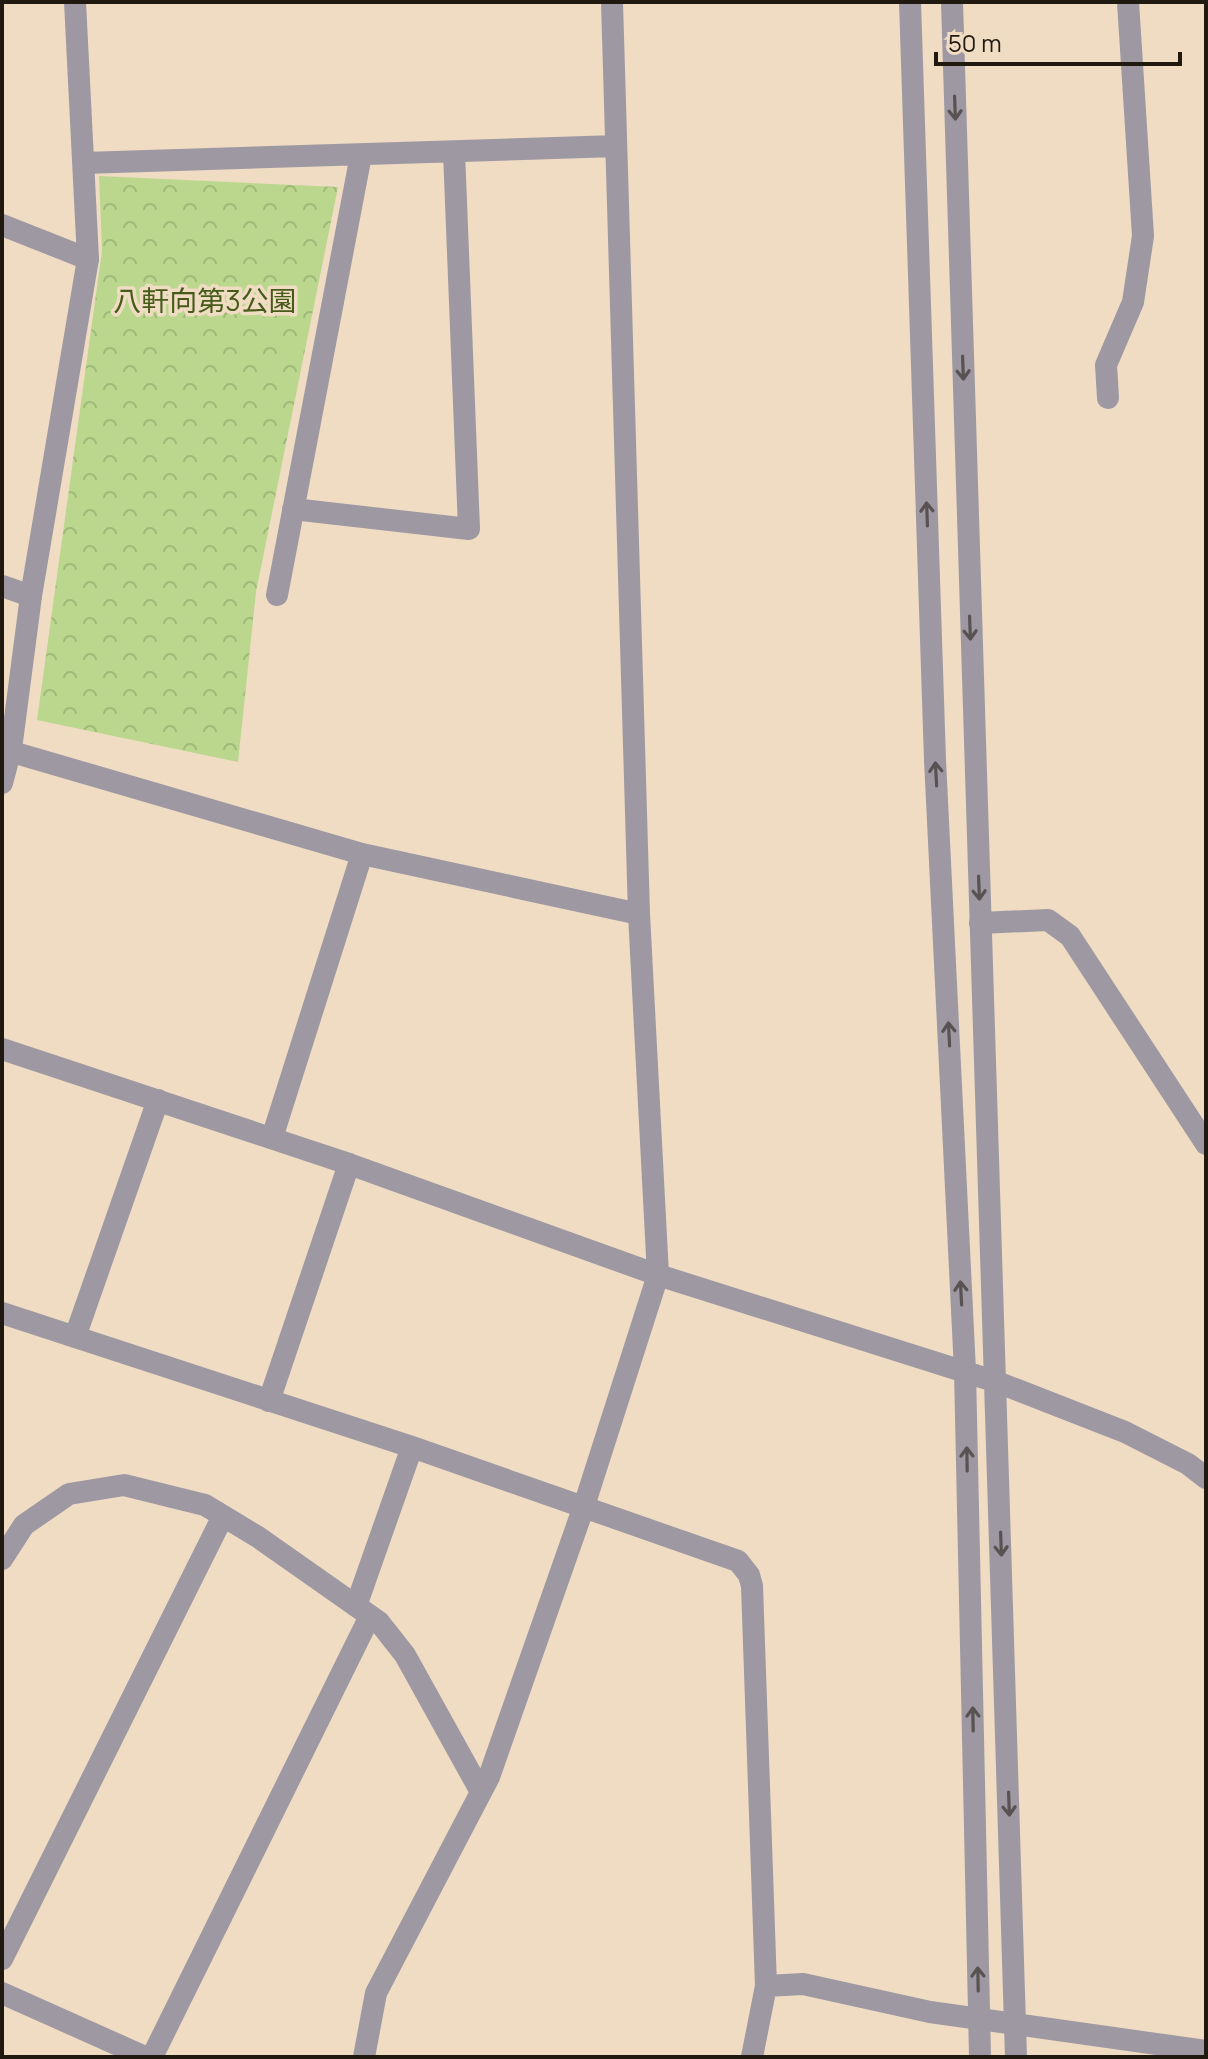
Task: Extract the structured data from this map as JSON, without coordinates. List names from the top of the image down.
{
  "parks": ["八軒向第3公園"],
  "scale_bar": "50 m"
}
